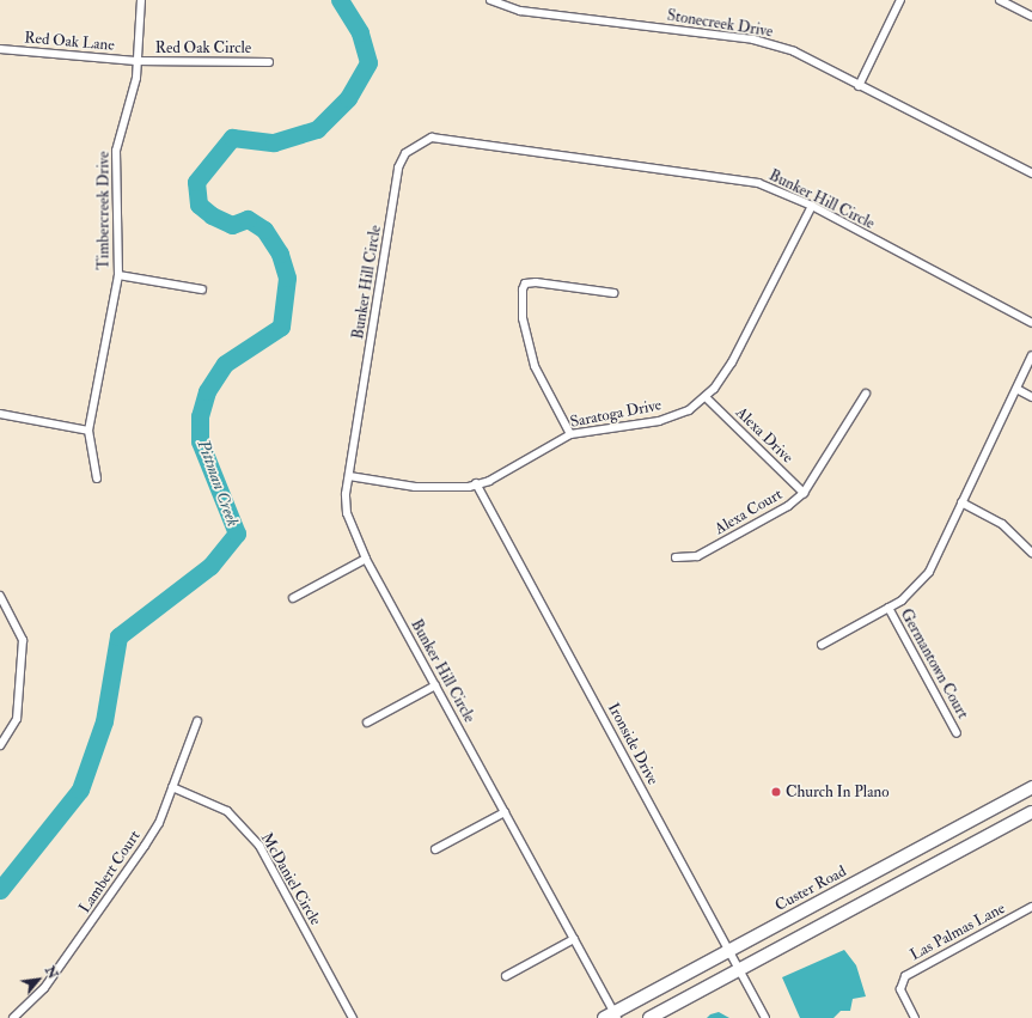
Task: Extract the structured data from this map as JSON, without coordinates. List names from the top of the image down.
{
  "streets": {
    "main road": ["Custer Road"],
    "street": [
      "Stonecreek Drive",
      "Red Oak Lane",
      "Red Oak Circle",
      "Bunker Hill Circle",
      "Timbercreek Drive",
      "Saratoga Drive",
      "Alexa Drive",
      "Alexa Court",
      "Germantown Court",
      "Ironside Drive",
      "Lambert Court",
      "McDaniel Circle",
      "Las Palmas Lane"
    ]
  },
  "crossings": [
    ["Red Oak Lane", "Red Oak Circle"],
    ["Red Oak Lane", "Timbercreek Drive"],
    ["Red Oak Circle", "Timbercreek Drive"],
    ["Bunker Hill Circle", "Saratoga Drive"],
    ["Bunker Hill Circle", "Custer Road"],
    ["Saratoga Drive", "Alexa Drive"],
    ["Saratoga Drive", "Ironside Drive"],
    ["Alexa Drive", "Alexa Court"],
    ["Ironside Drive", "Custer Road"],
    ["Lambert Court", "McDaniel Circle"]
  ],
  "water": ["Pittman Creek"],
  "places": ["Church In Plano"],
  "north": "top right"
}
